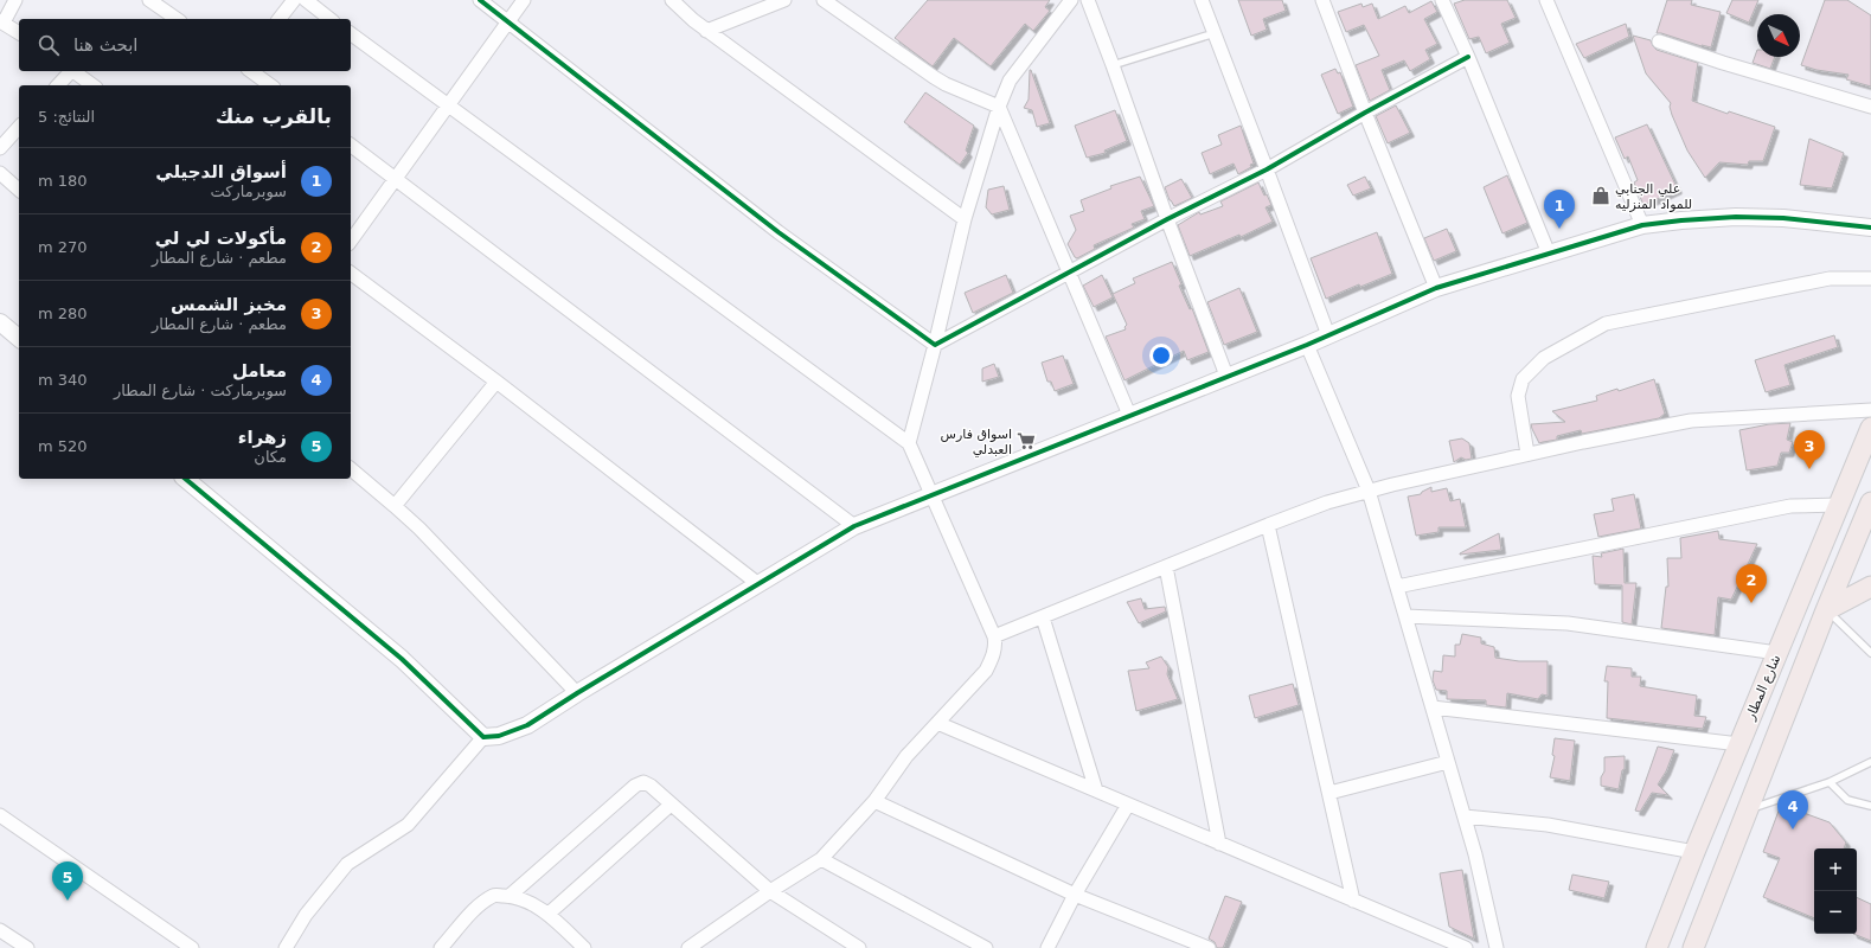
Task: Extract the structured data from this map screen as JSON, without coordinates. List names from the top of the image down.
{
  "streets": {
    "main road": ["شارع المطار"]
  },
  "places": {
    "shop": ["علي الجنابي للمواد المنزليه"],
    "supermarket": ["اسواق فارس العبدلي"]
  },
  "north": "bottom right",
  "page": {
    "search": "ابحث هنا",
    "heading": ["بالقرب منك", "النتائج: 5"],
    "list": [
      {
        "mark": "1",
        "name": "أسواق الدجيلي",
        "note": "سوبرماركت",
        "value": "180 m"
      },
      {
        "mark": "2",
        "name": "مأكولات لي لي",
        "note": "مطعم · شارع المطار",
        "value": "270 m"
      },
      {
        "mark": "3",
        "name": "مخبز الشمس",
        "note": "مطعم · شارع المطار",
        "value": "280 m"
      },
      {
        "mark": "4",
        "name": "معامل",
        "note": "سوبرماركت · شارع المطار",
        "value": "340 m"
      },
      {
        "mark": "5",
        "name": "زهراء",
        "note": "مكان",
        "value": "520 m"
      }
    ],
    "pins": [
      "1",
      "3",
      "2",
      "4",
      "5"
    ],
    "map_buttons": ["+", "−"]
  }
}
